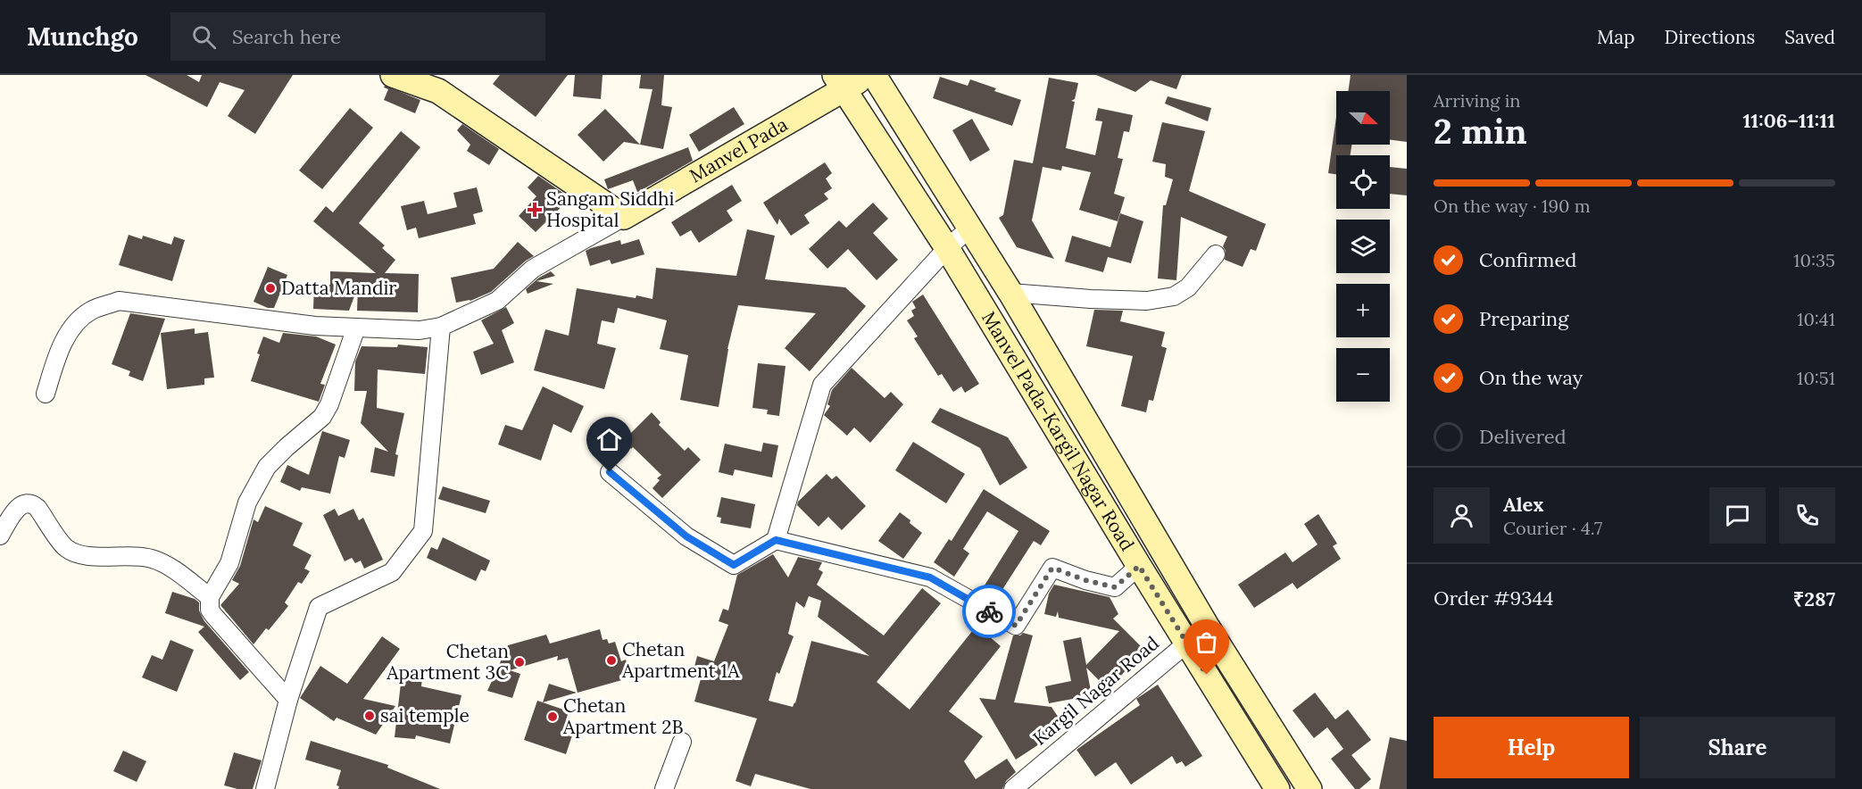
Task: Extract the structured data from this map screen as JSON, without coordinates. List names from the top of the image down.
{
  "streets": {
    "street": ["Manvel Pada", "Manvel Pada-Kargil Nagar Road", "Kargil Nagar Road"]
  },
  "crossings": [
    ["Manvel Pada", "Manvel Pada-Kargil Nagar Road"],
    ["Manvel Pada-Kargil Nagar Road", "Kargil Nagar Road"]
  ],
  "places": {
    "health": ["Sangam Siddhi Hospital"],
    "other": [
      "Datta Mandir",
      "Chetan Apartment 1A",
      "Chetan Apartment 3C",
      "sai temple",
      "Chetan Apartment 2B"
    ]
  },
  "north": "right",
  "page": {
    "header": "Munchgo",
    "search": "Search here",
    "nav": ["Map", "Directions", "Saved"],
    "heading": ["2 min", "Arriving in", "11:06–11:11"],
    "panel": [
      "Alex",
      "Courier · 4.7",
      "Order #9344",
      "₹287"
    ],
    "map_buttons": ["+", "−"],
    "bar": "On the way · 190 m",
    "list": [
      ["Confirmed", "10:35"],
      ["Preparing", "10:41"],
      ["On the way", "10:51"],
      "Delivered"
    ],
    "buttons": ["Help", "Share"]
  }
}
